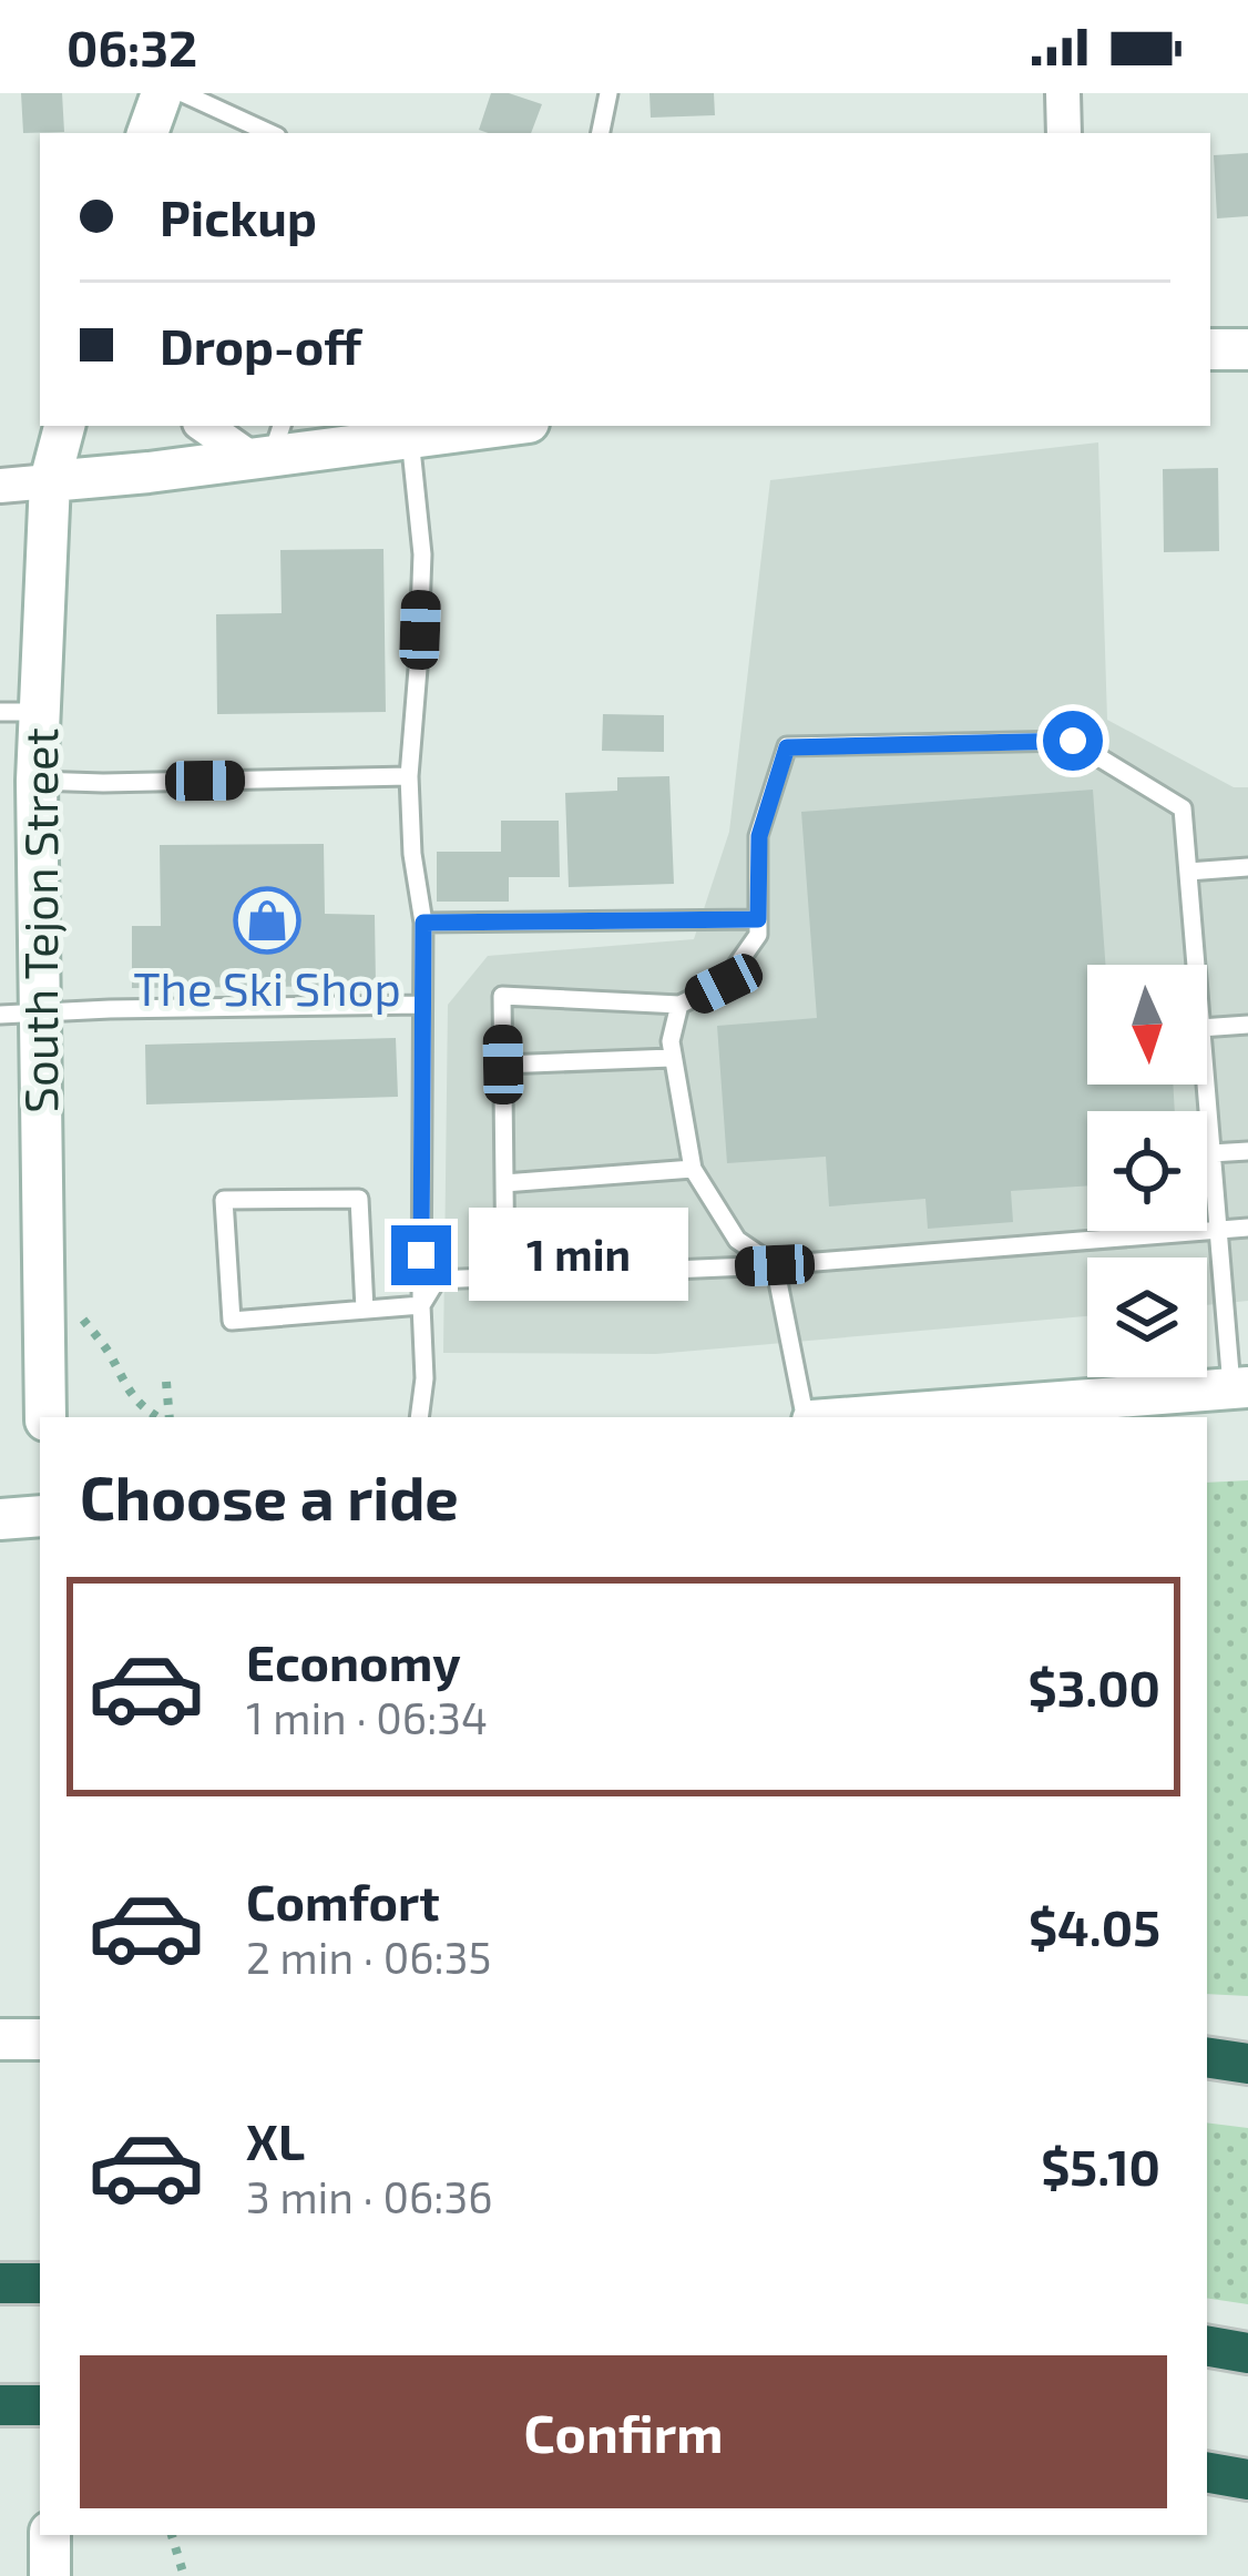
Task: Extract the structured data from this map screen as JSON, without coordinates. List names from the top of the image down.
{
  "streets": {
    "main road": ["South Tejon Street"]
  },
  "places": {
    "shop": ["The Ski Shop"]
  },
  "north": "bottom",
  "page": {
    "status": "06:32",
    "banner": ["Pickup", "Drop-off"],
    "bubble": "1 min",
    "heading": "Choose a ride",
    "list": [
      {
        "name": "Economy",
        "note": "1 min · 06:34",
        "value": "$3.00"
      },
      {
        "name": "Comfort",
        "note": "2 min · 06:35",
        "value": "$4.05"
      },
      {
        "name": "XL",
        "note": "3 min · 06:36",
        "value": "$5.10"
      }
    ],
    "buttons": "Confirm"
  }
}
